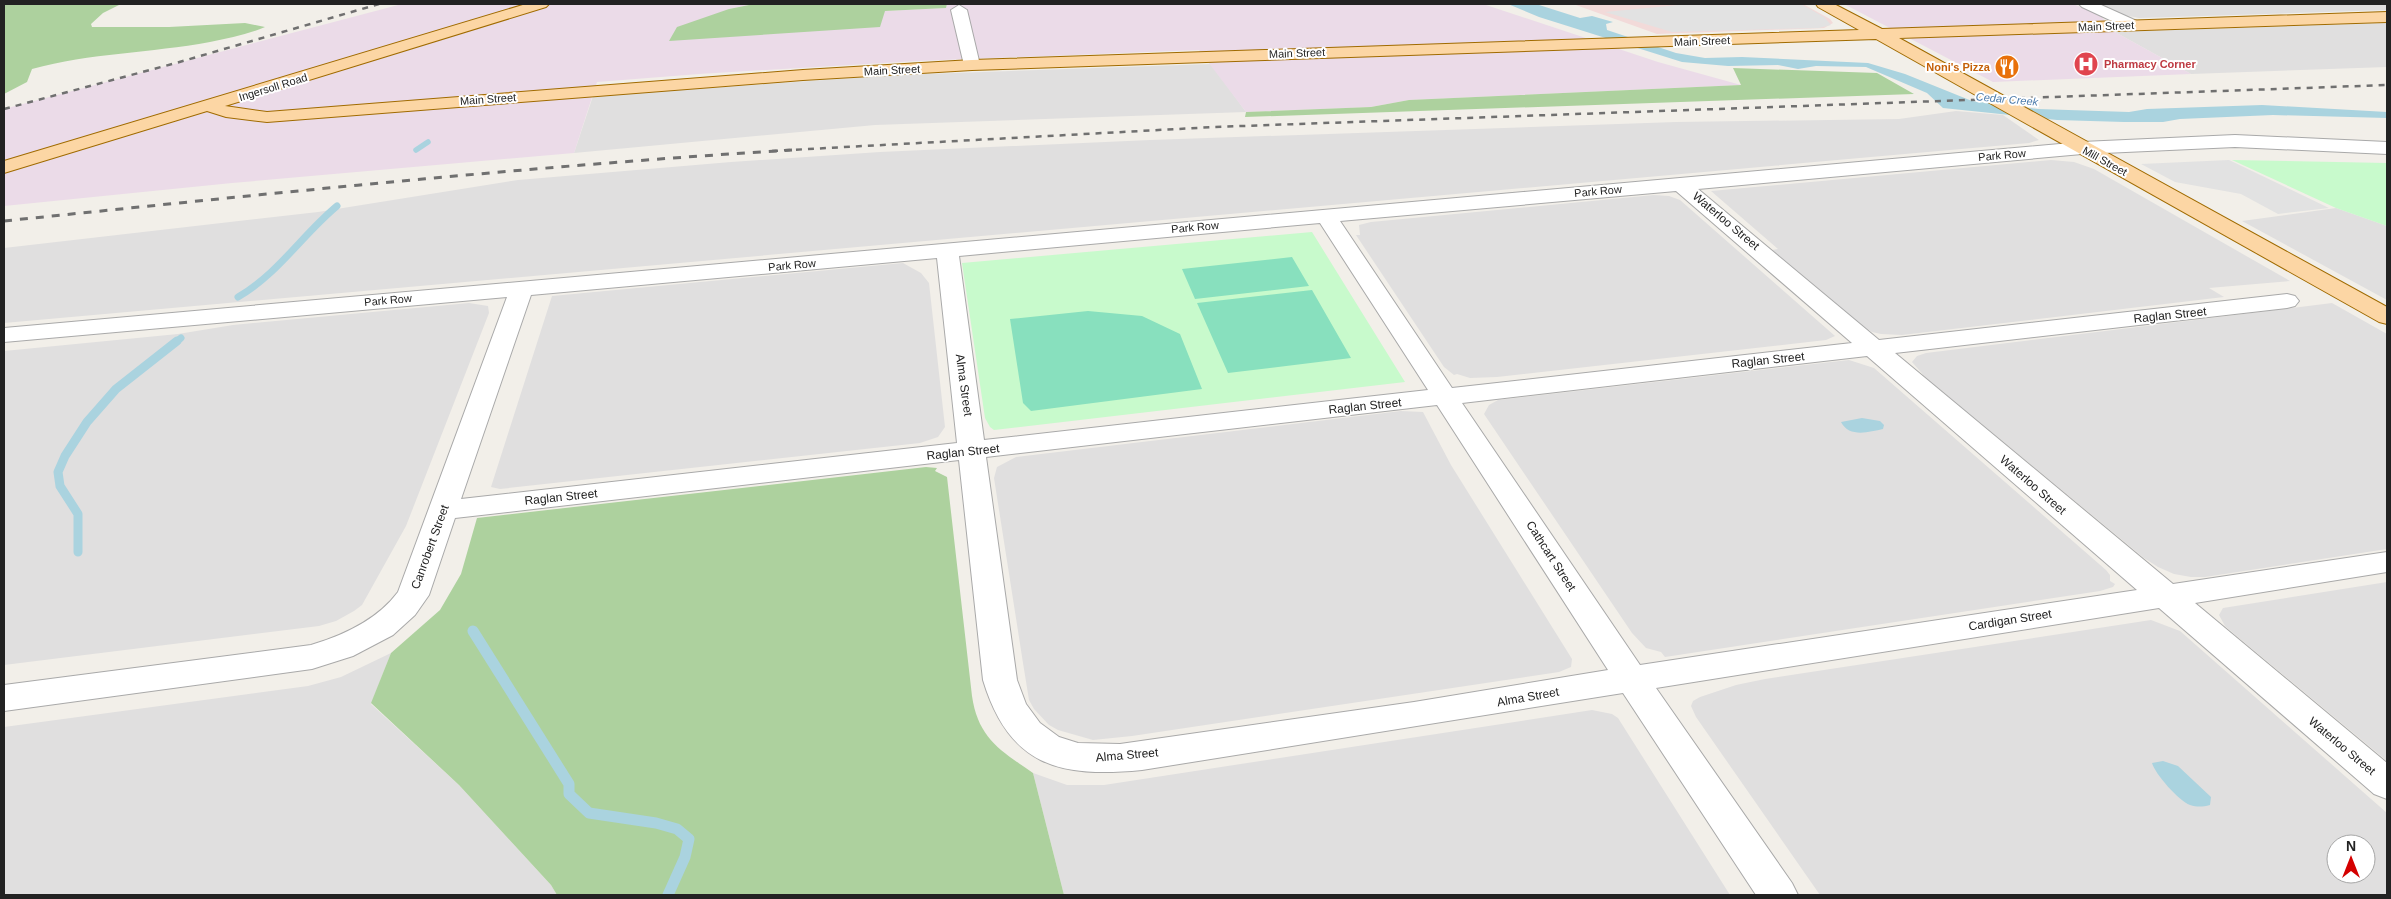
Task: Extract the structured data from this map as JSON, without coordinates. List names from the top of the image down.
{
  "streets": {
    "main road": ["Main Street", "Ingersoll Road", "Mill Street"],
    "street": [
      "Park Row",
      "Waterloo Street",
      "Raglan Street",
      "Alma Street",
      "Canrobert Street",
      "Cathcart Street",
      "Cardigan Street"
    ]
  },
  "crossings": [
    ["Main Street", "Ingersoll Road"],
    ["Main Street", "Mill Street"],
    ["Park Row", "Mill Street"],
    ["Park Row", "Waterloo Street"],
    ["Park Row", "Alma Street"],
    ["Park Row", "Canrobert Street"],
    ["Park Row", "Cathcart Street"],
    ["Waterloo Street", "Raglan Street"],
    ["Waterloo Street", "Cardigan Street"],
    ["Raglan Street", "Alma Street"],
    ["Raglan Street", "Canrobert Street"],
    ["Raglan Street", "Cathcart Street"],
    ["Alma Street", "Cathcart Street"],
    ["Alma Street", "Cardigan Street"],
    ["Cathcart Street", "Cardigan Street"]
  ],
  "water": ["Cedar Creek"],
  "places": {
    "hospital": ["Pharmacy Corner"],
    "restaurant": ["Noni's Pizza"]
  },
  "north": "top"
}
